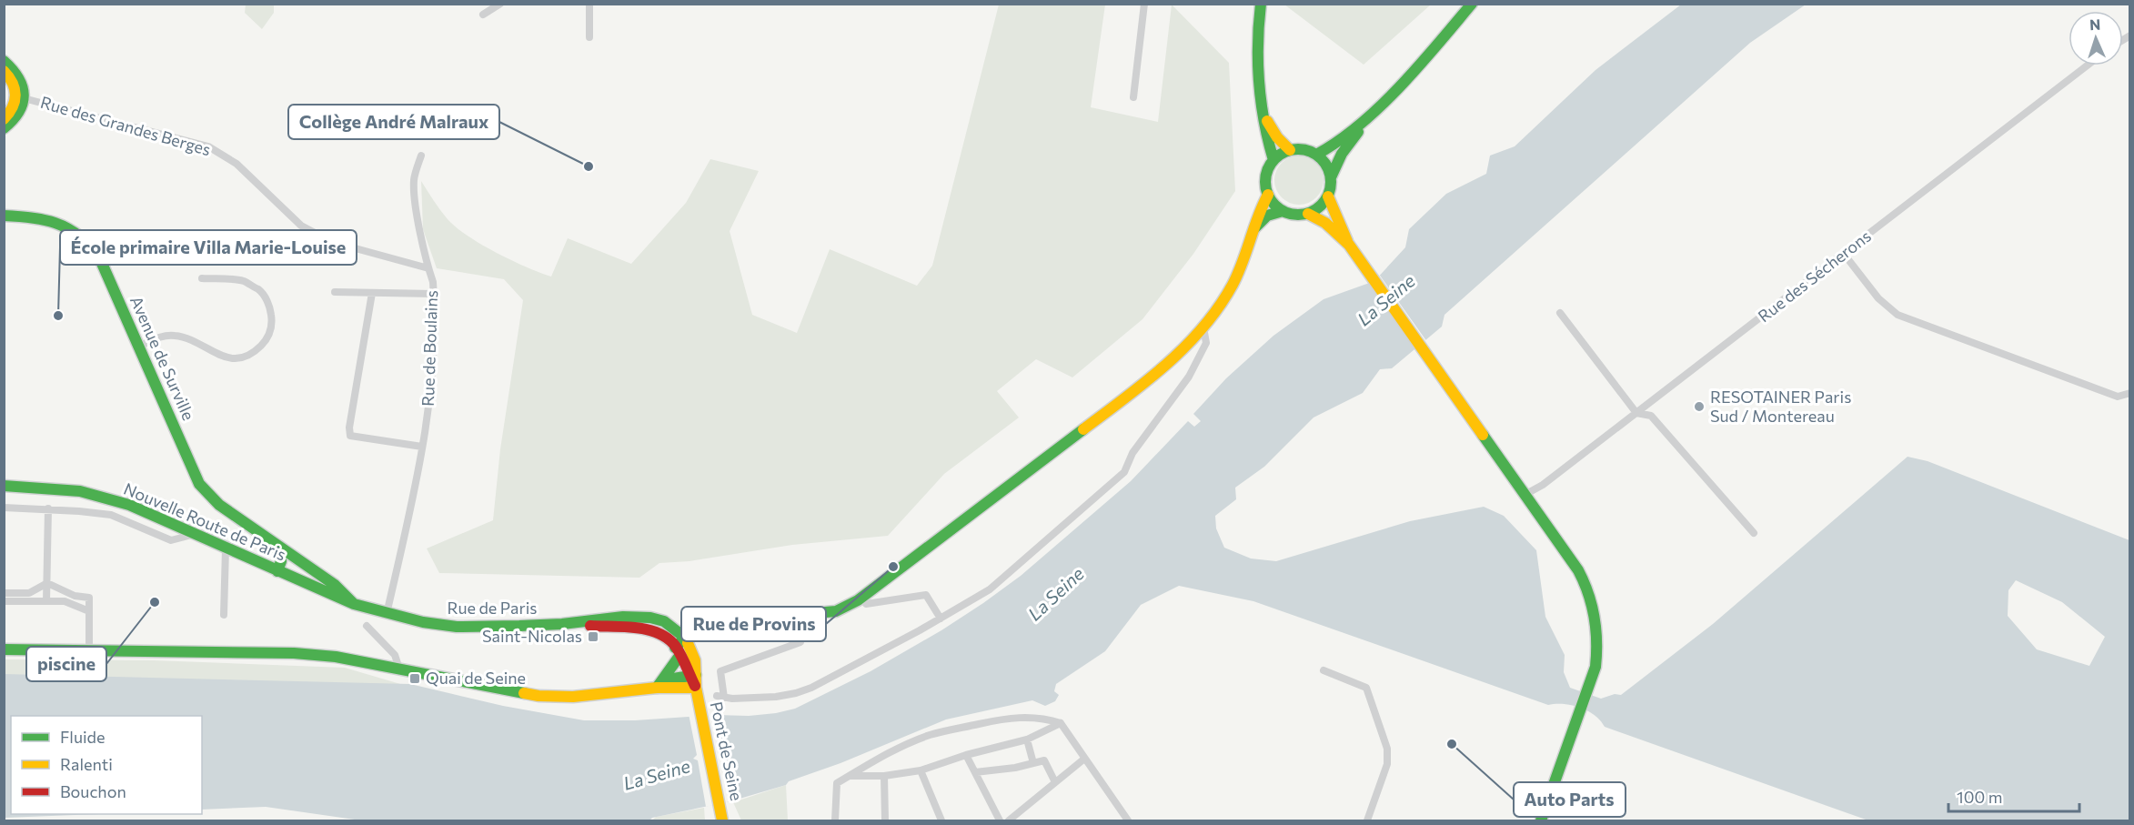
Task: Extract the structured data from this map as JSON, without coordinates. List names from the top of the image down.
{
  "streets": {
    "main road": [
      "Avenue de Surville",
      "Nouvelle Route de Paris",
      "Rue de Paris",
      "Pont de Seine"
    ],
    "street": ["Rue des Grandes Berges", "Rue des Sécherons", "Rue de Boulains"]
  },
  "crossings": [
    ["Rue des Grandes Berges", "Rue de Boulains"],
    ["Rue de Boulains", "Nouvelle Route de Paris"],
    ["Rue de Boulains", "Rue de Paris"],
    ["Avenue de Surville", "Nouvelle Route de Paris"],
    ["Nouvelle Route de Paris", "Rue de Paris"],
    ["Rue de Paris", "Pont de Seine"]
  ],
  "water": ["La Seine"],
  "places": {
    "other": [
      "Collège André Malraux",
      "École primaire Villa Marie-Louise",
      "RESOTAINER Paris Sud / Montereau",
      "Rue de Provins",
      "piscine",
      "Auto Parts"
    ],
    "transit": ["Saint-Nicolas", "Quai de Seine"]
  },
  "legend": ["Fluide", "Ralenti", "Bouchon"],
  "scale_bar": "100 m",
  "north": "top"
}
